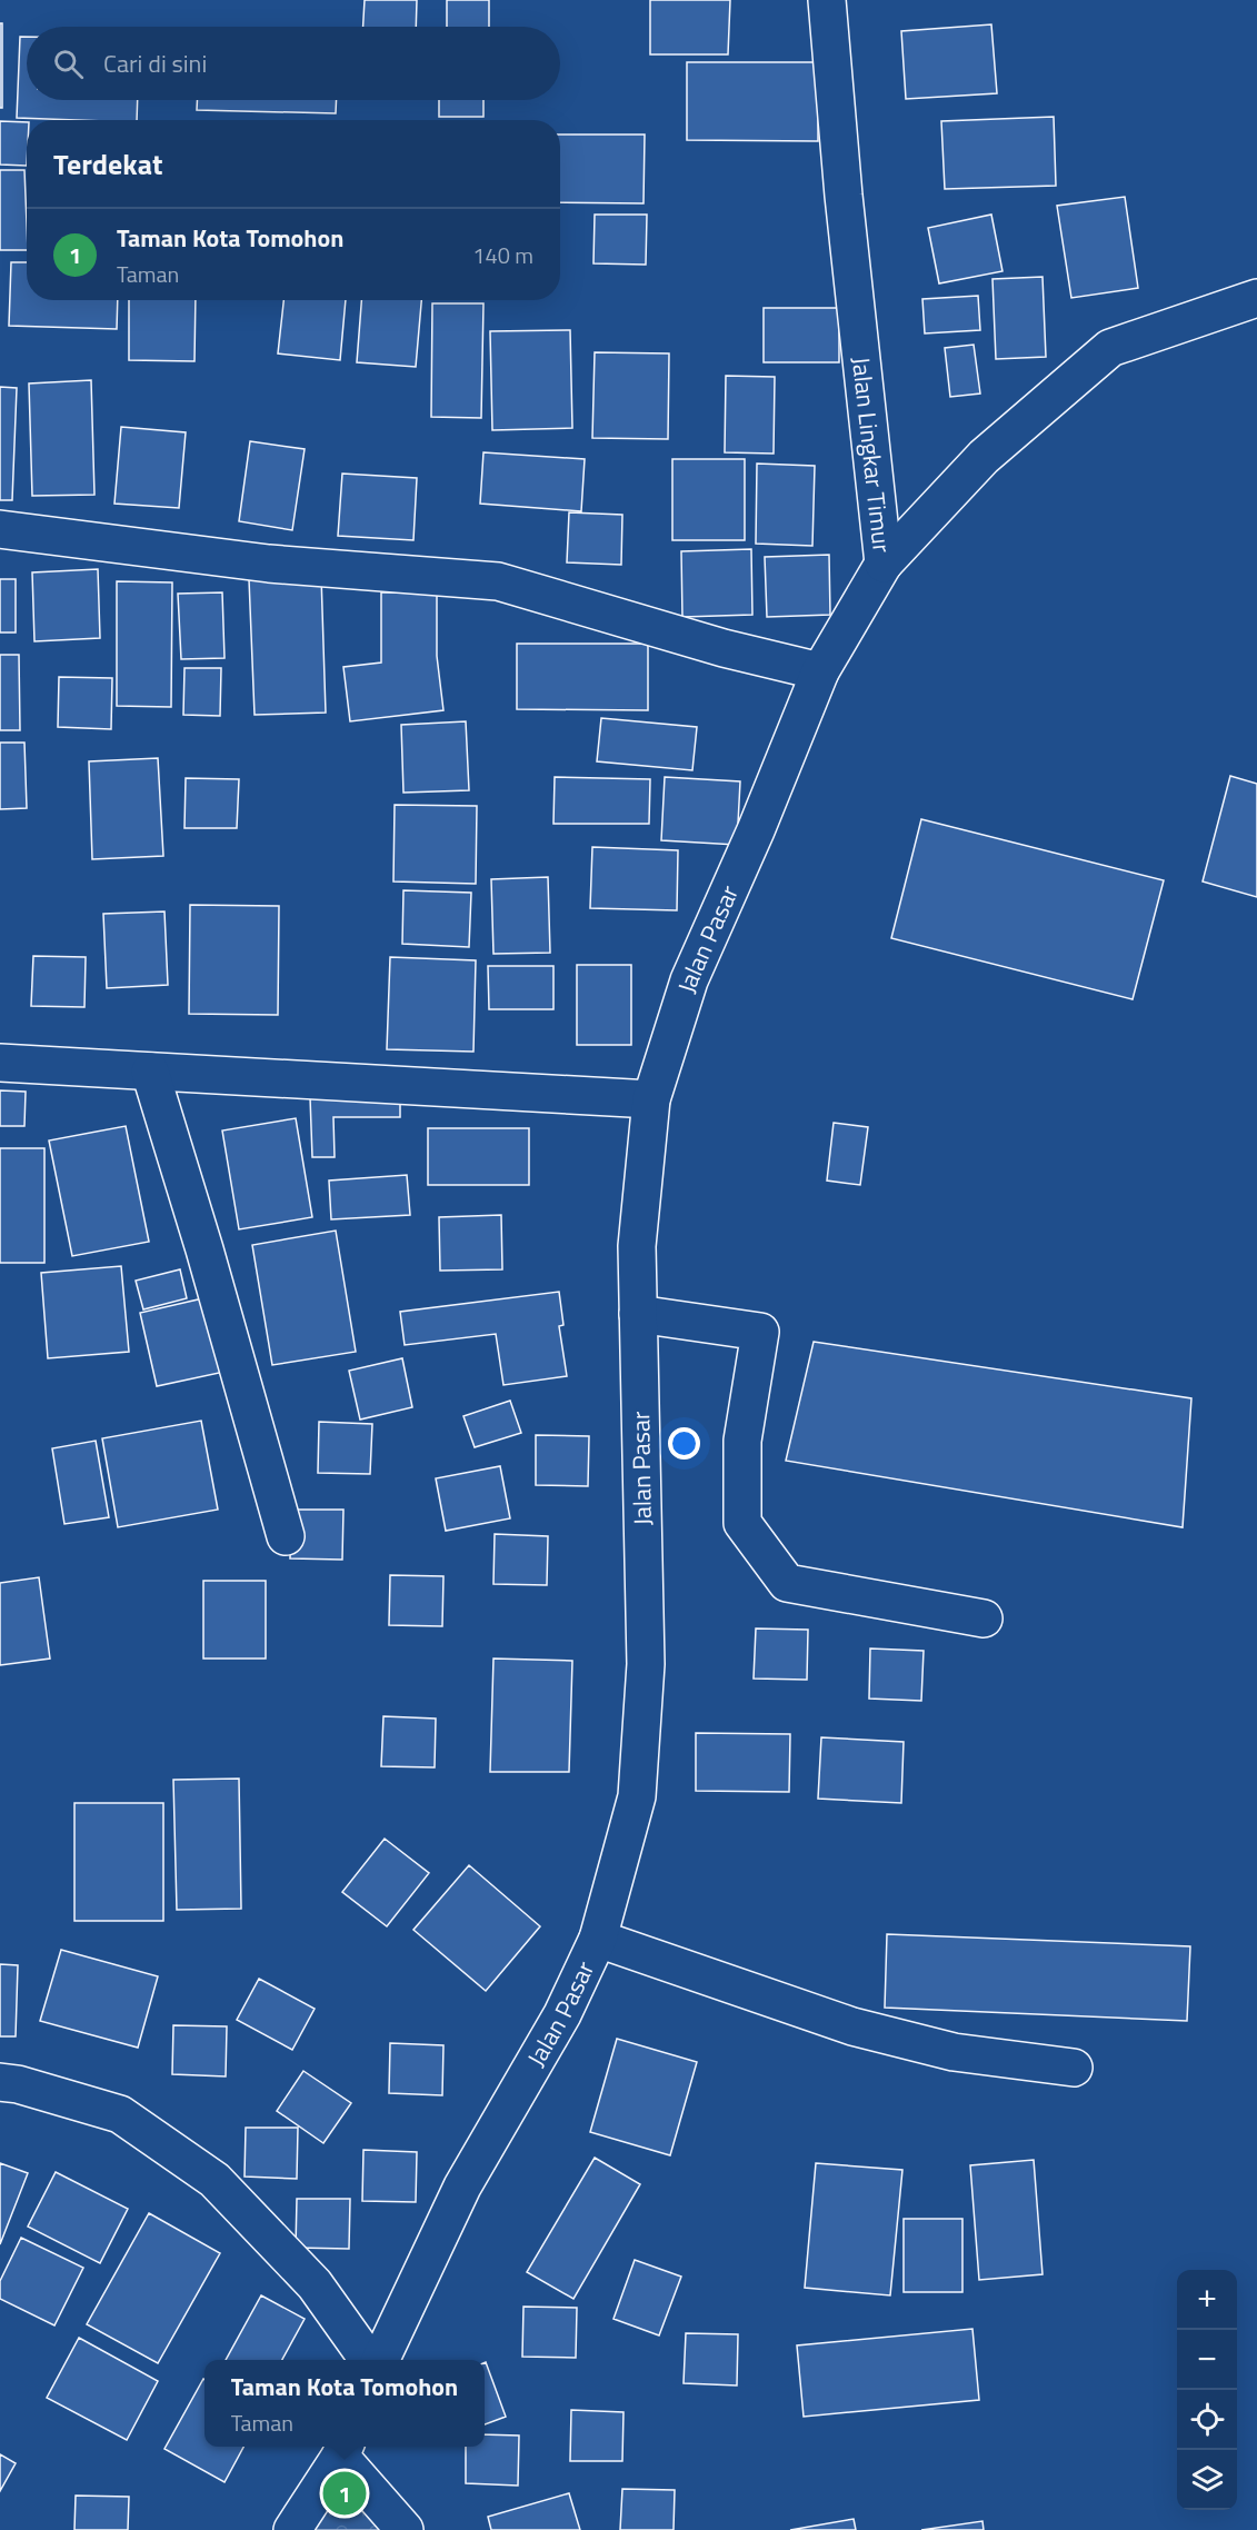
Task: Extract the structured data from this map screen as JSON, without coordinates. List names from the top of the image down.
{
  "streets": {
    "street": ["Jalan Lingkar Timur", "Jalan Pasar"]
  },
  "crossings": [
    ["Jalan Lingkar Timur", "Jalan Pasar"]
  ],
  "page": {
    "search": "Cari di sini",
    "heading": "Terdekat",
    "list": [
      {
        "mark": "1",
        "name": "Taman Kota Tomohon",
        "note": "Taman",
        "value": "140 m"
      }
    ],
    "map_buttons": ["+", "−"],
    "popup": ["Taman Kota Tomohon", "Taman"],
    "pins": "1"
  }
}
